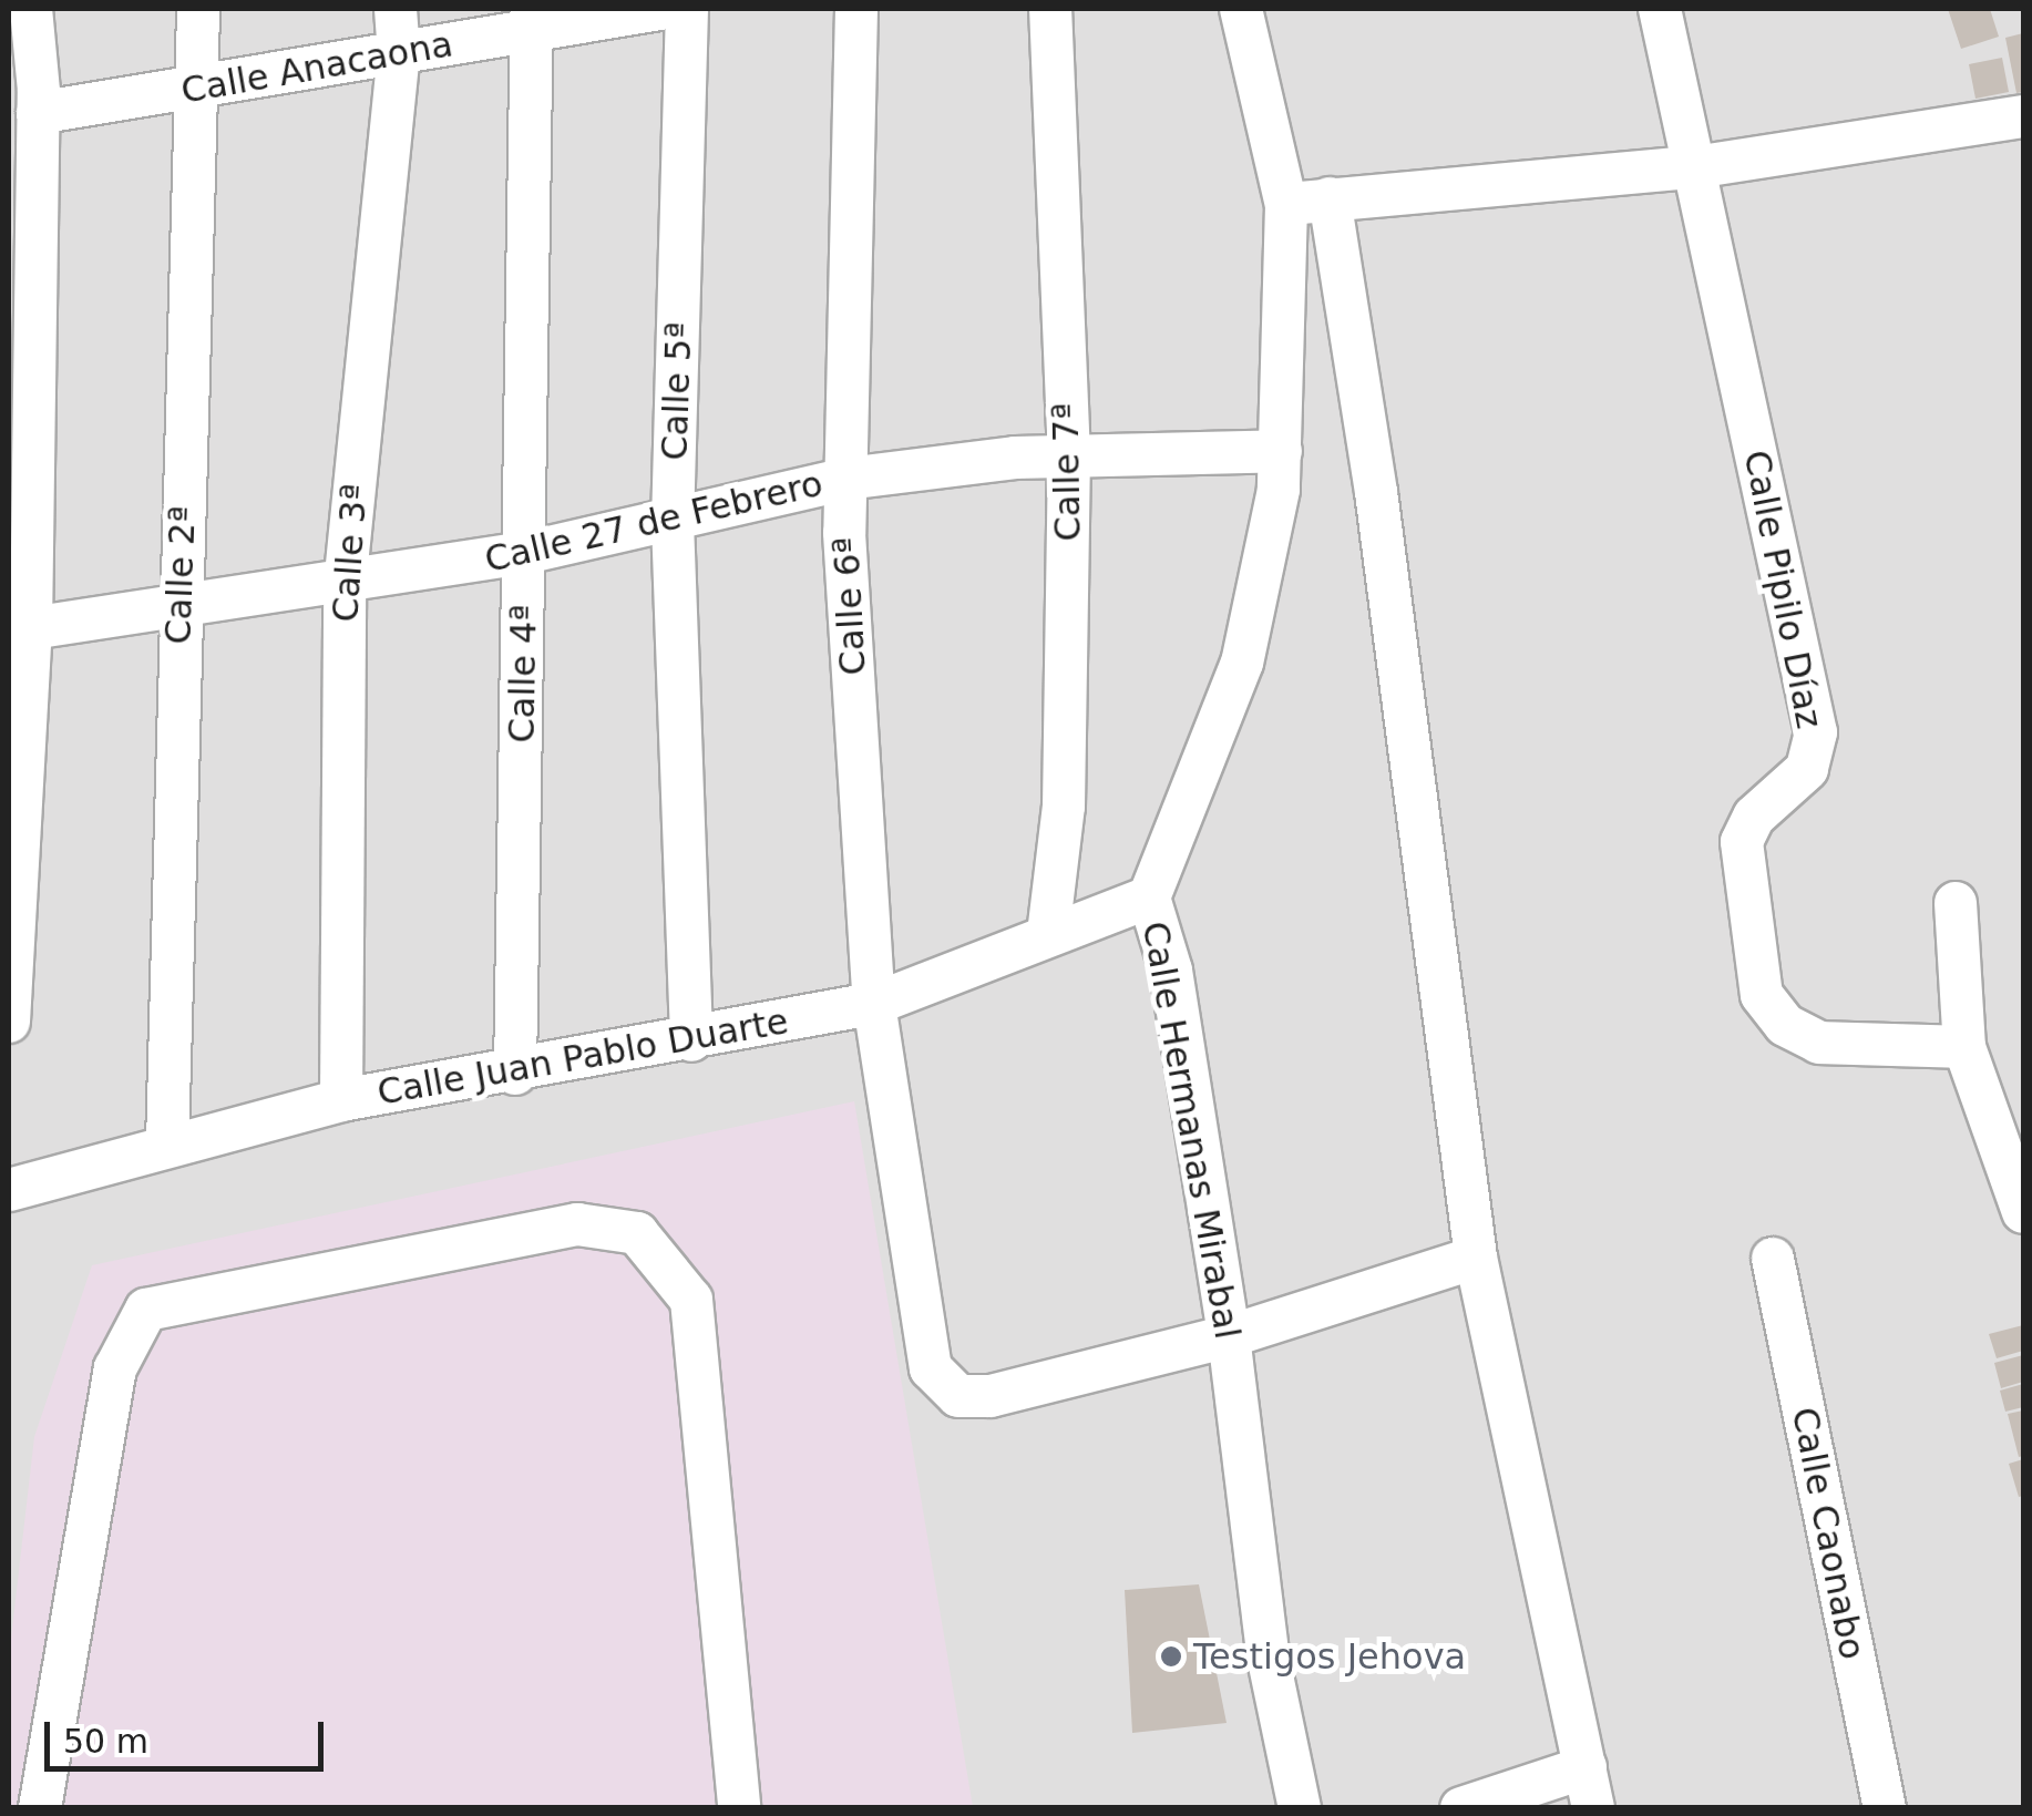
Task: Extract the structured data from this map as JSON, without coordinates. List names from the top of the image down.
{
  "streets": {
    "street": [
      "Calle Anacaona",
      "Calle 5ª",
      "Calle 7ª",
      "Calle 27 de Febrero",
      "Calle 3ª",
      "Calle 2ª",
      "Calle Pipilo Díaz",
      "Calle 6ª",
      "Calle 4ª",
      "Calle Juan Pablo Duarte",
      "Calle Hermanas Mirabal",
      "Calle Caonabo"
    ]
  },
  "crossings": [
    ["Calle Anacaona", "Calle 3ª"],
    ["Calle Anacaona", "Calle 2ª"],
    ["Calle Anacaona", "Calle 4ª"],
    ["Calle 5ª", "Calle 27 de Febrero"],
    ["Calle 5ª", "Calle Juan Pablo Duarte"],
    ["Calle 7ª", "Calle 27 de Febrero"],
    ["Calle 7ª", "Calle Juan Pablo Duarte"],
    ["Calle 27 de Febrero", "Calle 3ª"],
    ["Calle 27 de Febrero", "Calle 2ª"],
    ["Calle 27 de Febrero", "Calle 6ª"],
    ["Calle 27 de Febrero", "Calle 4ª"],
    ["Calle 27 de Febrero", "Calle Hermanas Mirabal"],
    ["Calle 3ª", "Calle Juan Pablo Duarte"],
    ["Calle 2ª", "Calle Juan Pablo Duarte"],
    ["Calle 6ª", "Calle Juan Pablo Duarte"],
    ["Calle 6ª", "Calle Hermanas Mirabal"],
    ["Calle 4ª", "Calle Juan Pablo Duarte"],
    ["Calle Juan Pablo Duarte", "Calle Hermanas Mirabal"]
  ],
  "places": ["Testigos Jehova"],
  "scale_bar": "50 m"
}
